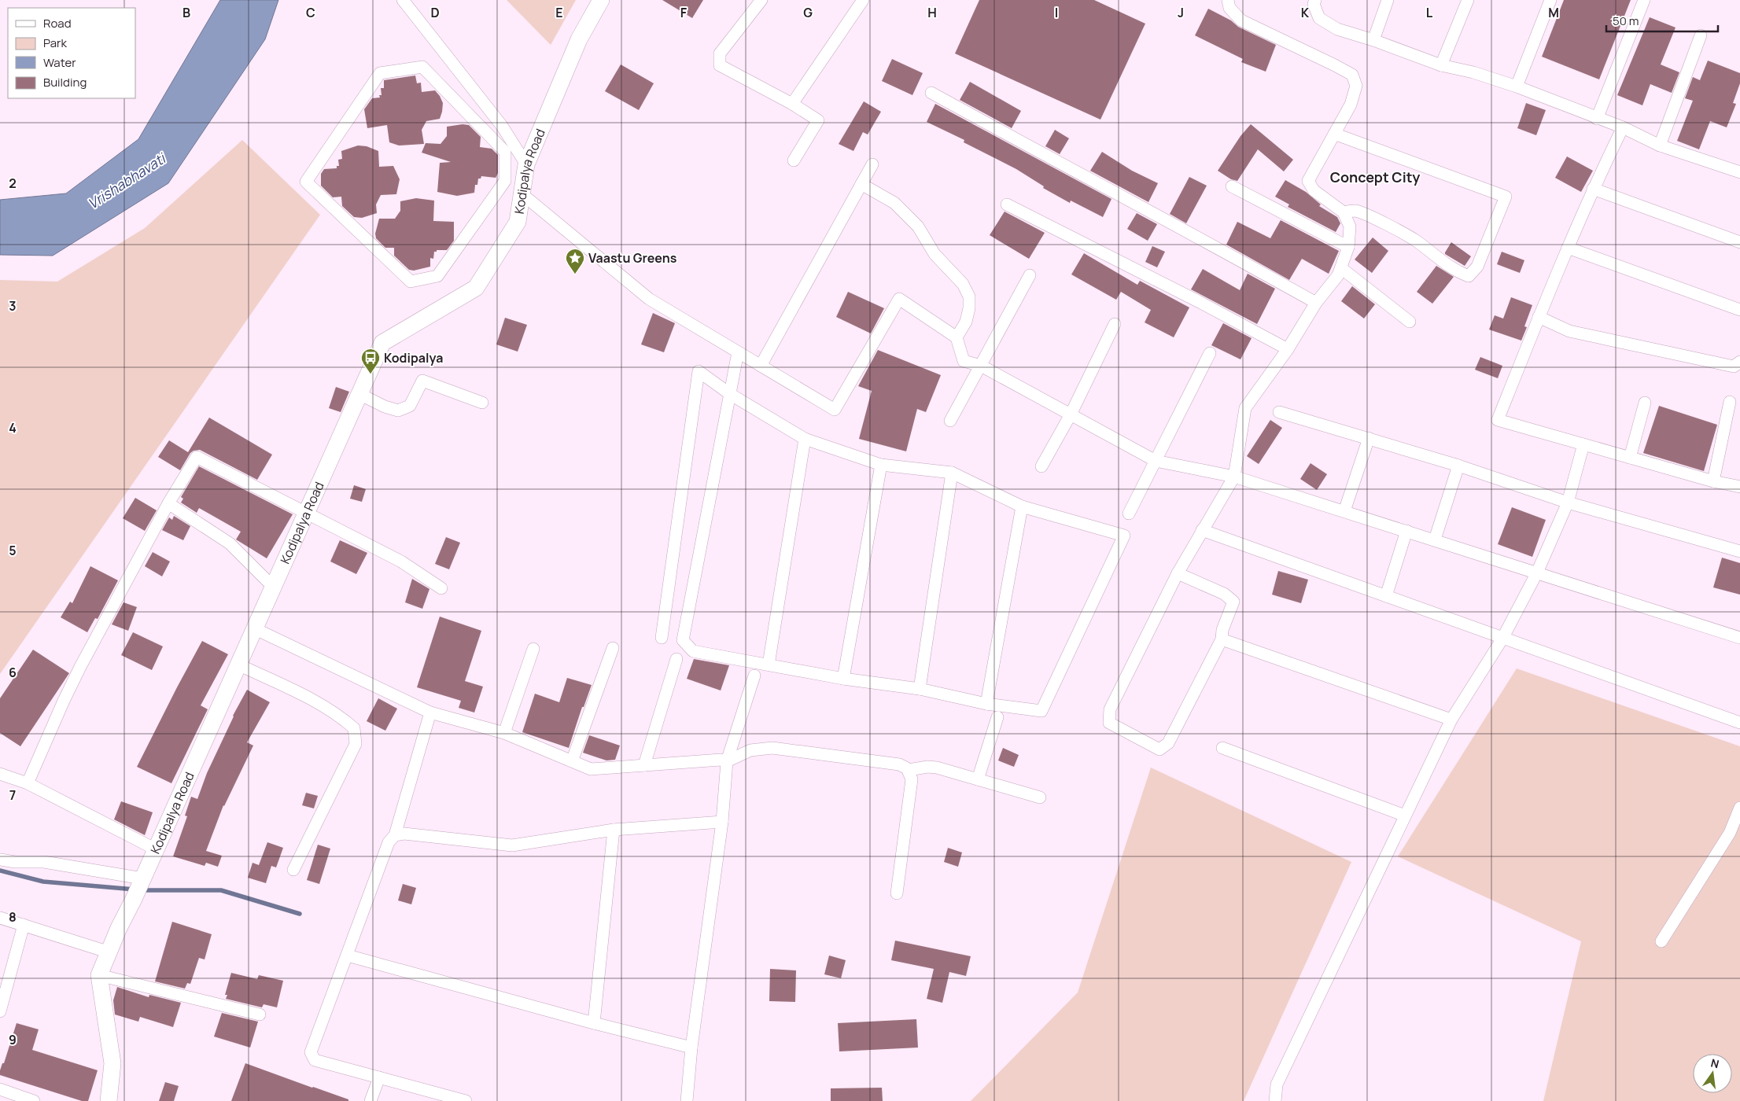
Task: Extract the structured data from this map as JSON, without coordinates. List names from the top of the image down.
{
  "streets": {
    "main road": ["Kodipalya Road"]
  },
  "districts": ["Concept City"],
  "water": ["Vrishabhavati"],
  "places": {
    "place": ["Vaastu Greens"],
    "bus stop": ["Kodipalya"]
  },
  "legend": [
    "Road",
    "Park",
    "Water",
    "Building"
  ],
  "scale_bar": "50 m",
  "north": "top",
  "grid": {
    "columns": [
      "B",
      "C",
      "D",
      "E",
      "F",
      "G",
      "H",
      "I",
      "J",
      "K",
      "L",
      "M"
    ],
    "rows": [
      "2",
      "3",
      "4",
      "5",
      "6",
      "7",
      "8",
      "9"
    ]
  }
}
